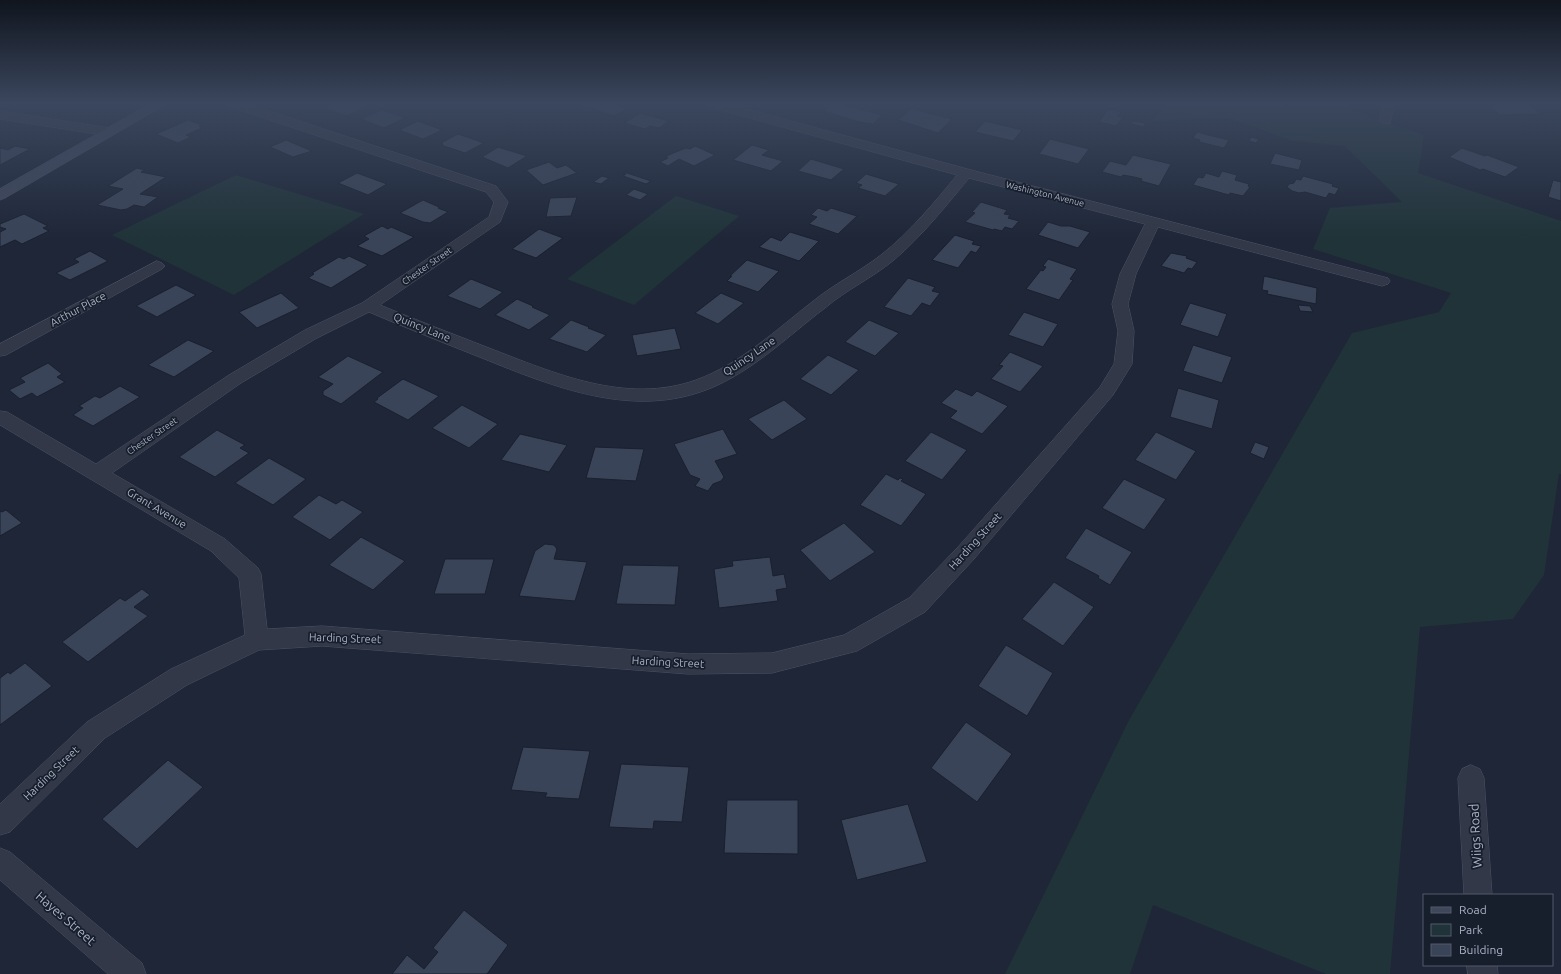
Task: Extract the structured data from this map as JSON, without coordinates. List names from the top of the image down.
{
  "streets": {
    "street": [
      "Washington Avenue",
      "Chester Street",
      "Arthur Place",
      "Quincy Lane",
      "Grant Avenue",
      "Harding Street",
      "Wiigs Road",
      "Hayes Street"
    ]
  },
  "crossings": [
    ["Washington Avenue", "Quincy Lane"],
    ["Washington Avenue", "Harding Street"],
    ["Chester Street", "Quincy Lane"],
    ["Chester Street", "Grant Avenue"],
    ["Grant Avenue", "Harding Street"]
  ],
  "legend": ["Road", "Park", "Building"]
}
